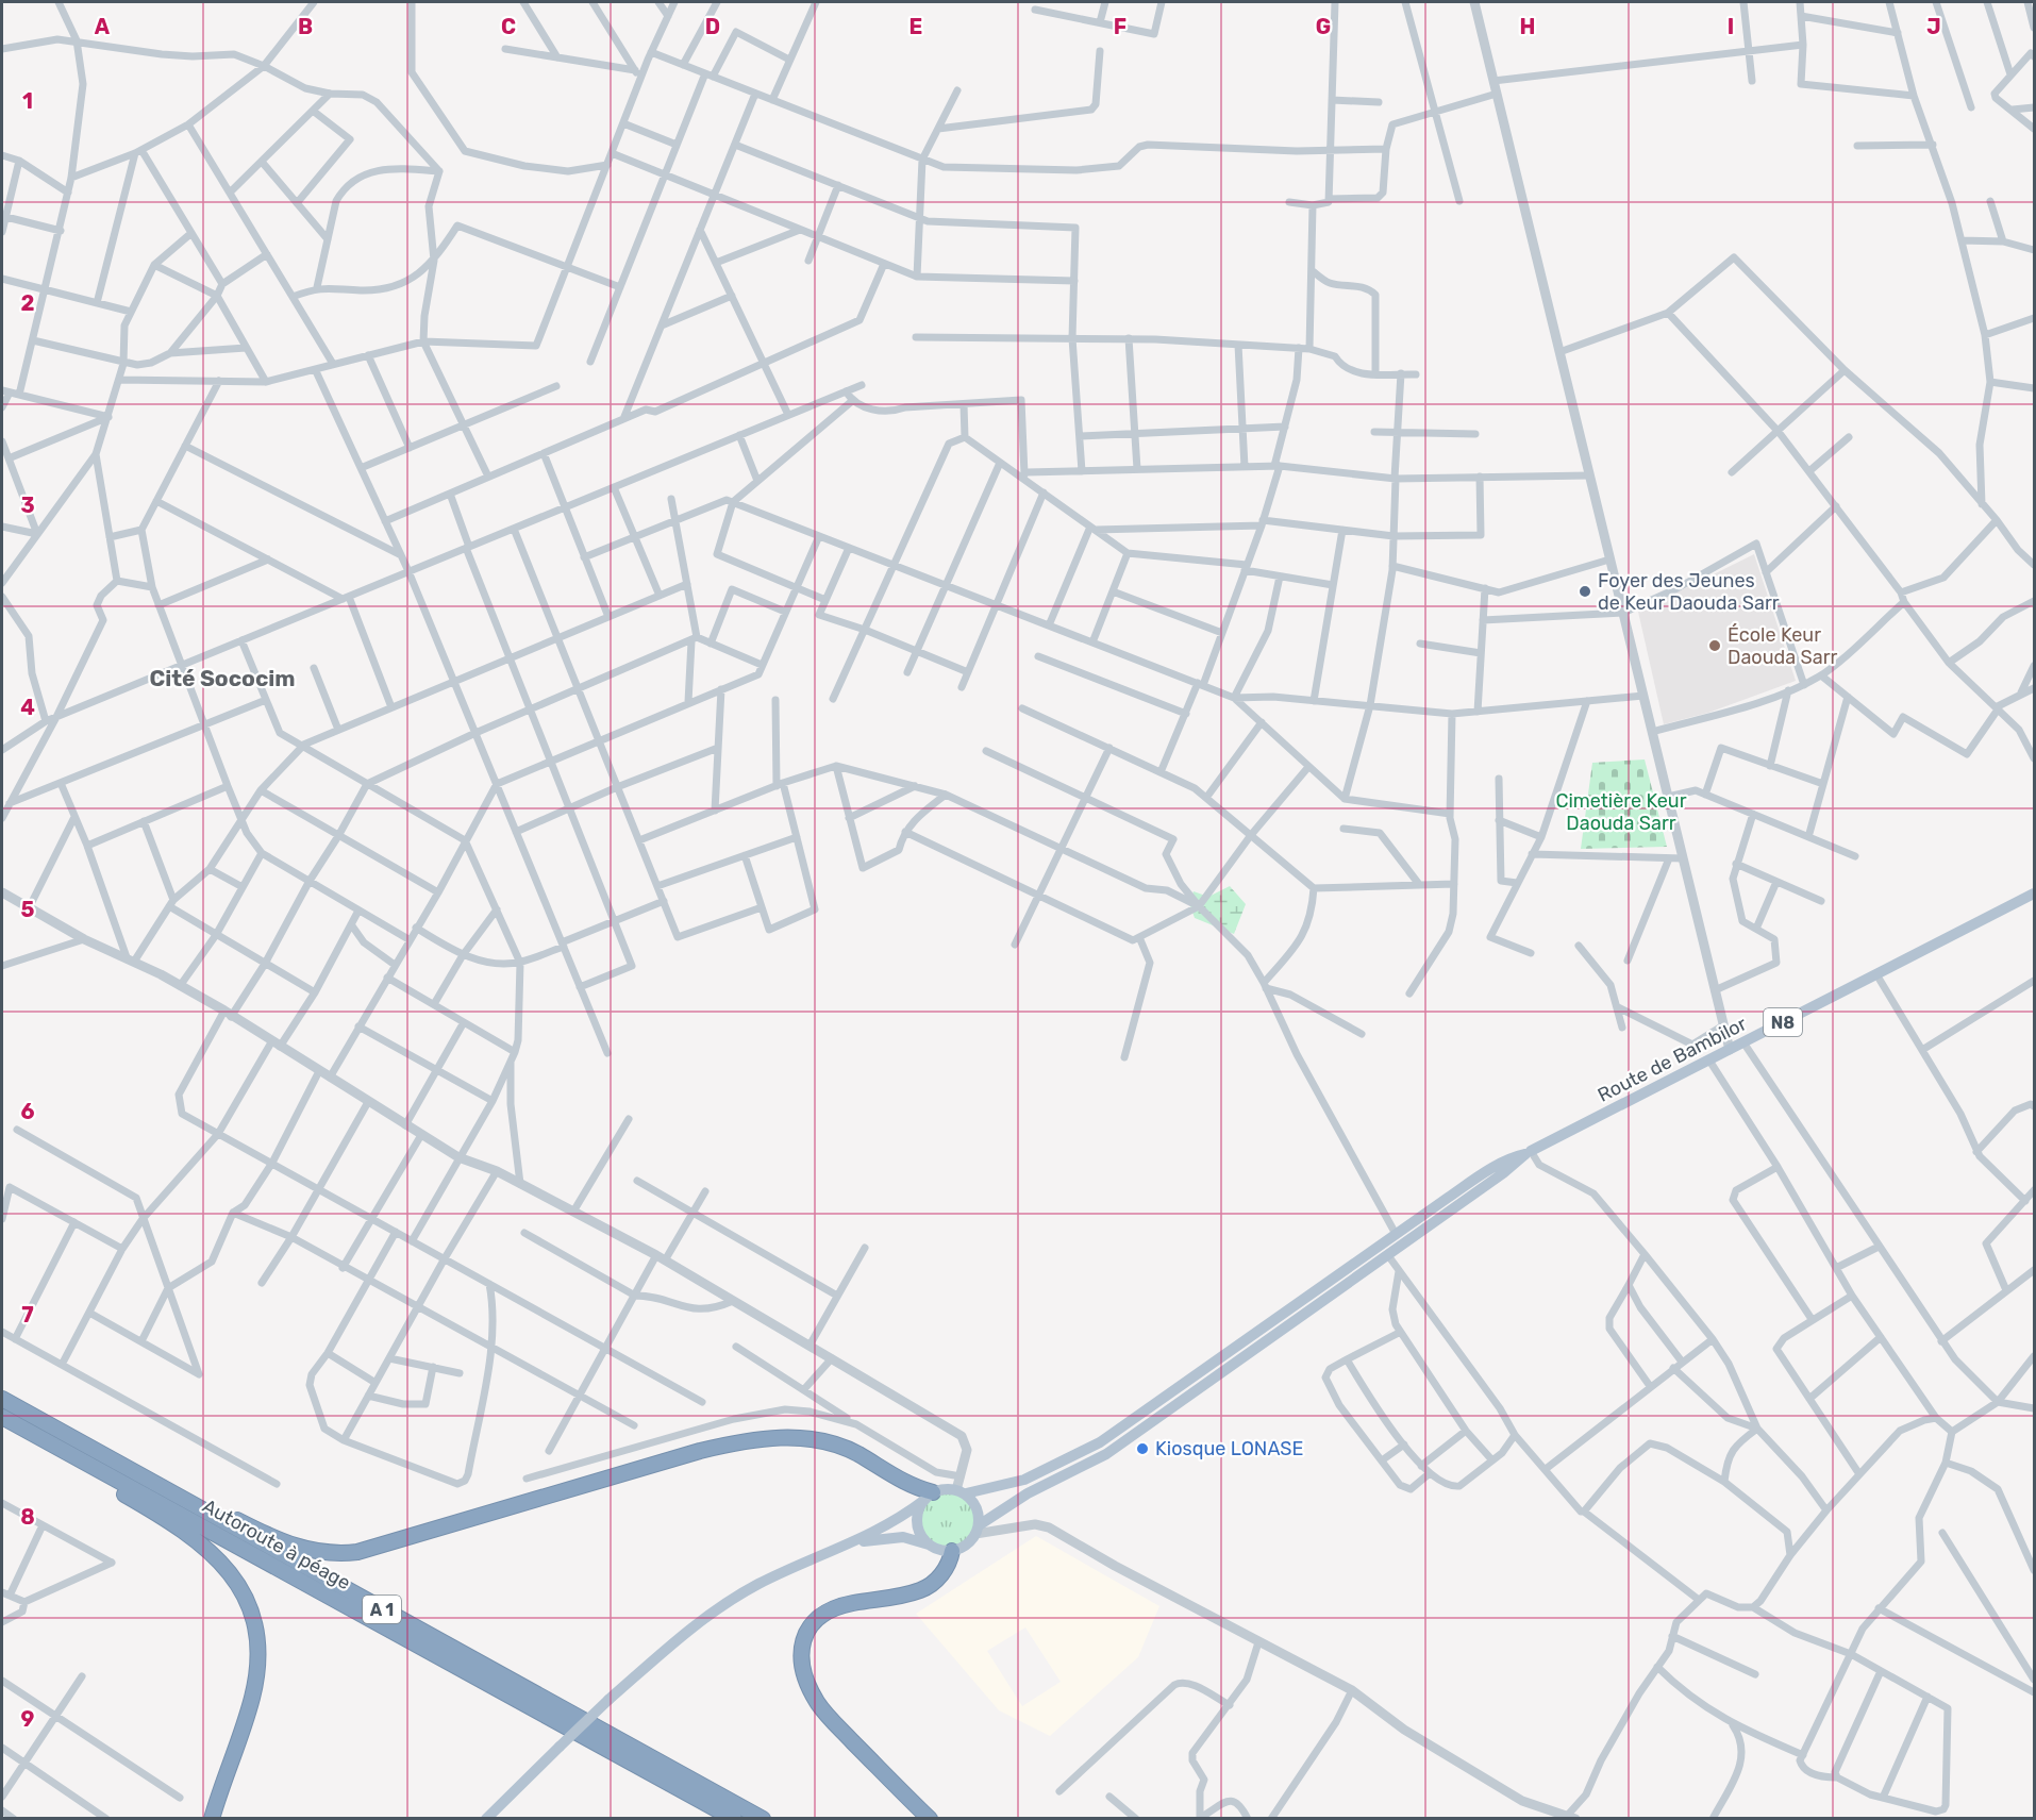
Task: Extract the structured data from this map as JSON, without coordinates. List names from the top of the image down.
{
  "streets": {
    "highway": ["Autoroute à péage", "A 1"],
    "main road": ["N8", "Route de Bambilor"]
  },
  "districts": ["Cité Sococim"],
  "parks": ["Cimetière Keur Daouda Sarr"],
  "places": ["Foyer des Jeunes de Keur Daouda Sarr", "École Keur Daouda Sarr", "Kiosque LONASE"],
  "grid": {
    "columns": [
      "A",
      "B",
      "C",
      "D",
      "E",
      "F",
      "G",
      "H",
      "I",
      "J"
    ],
    "rows": [
      "1",
      "2",
      "3",
      "4",
      "5",
      "6",
      "7",
      "8",
      "9"
    ]
  }
}
